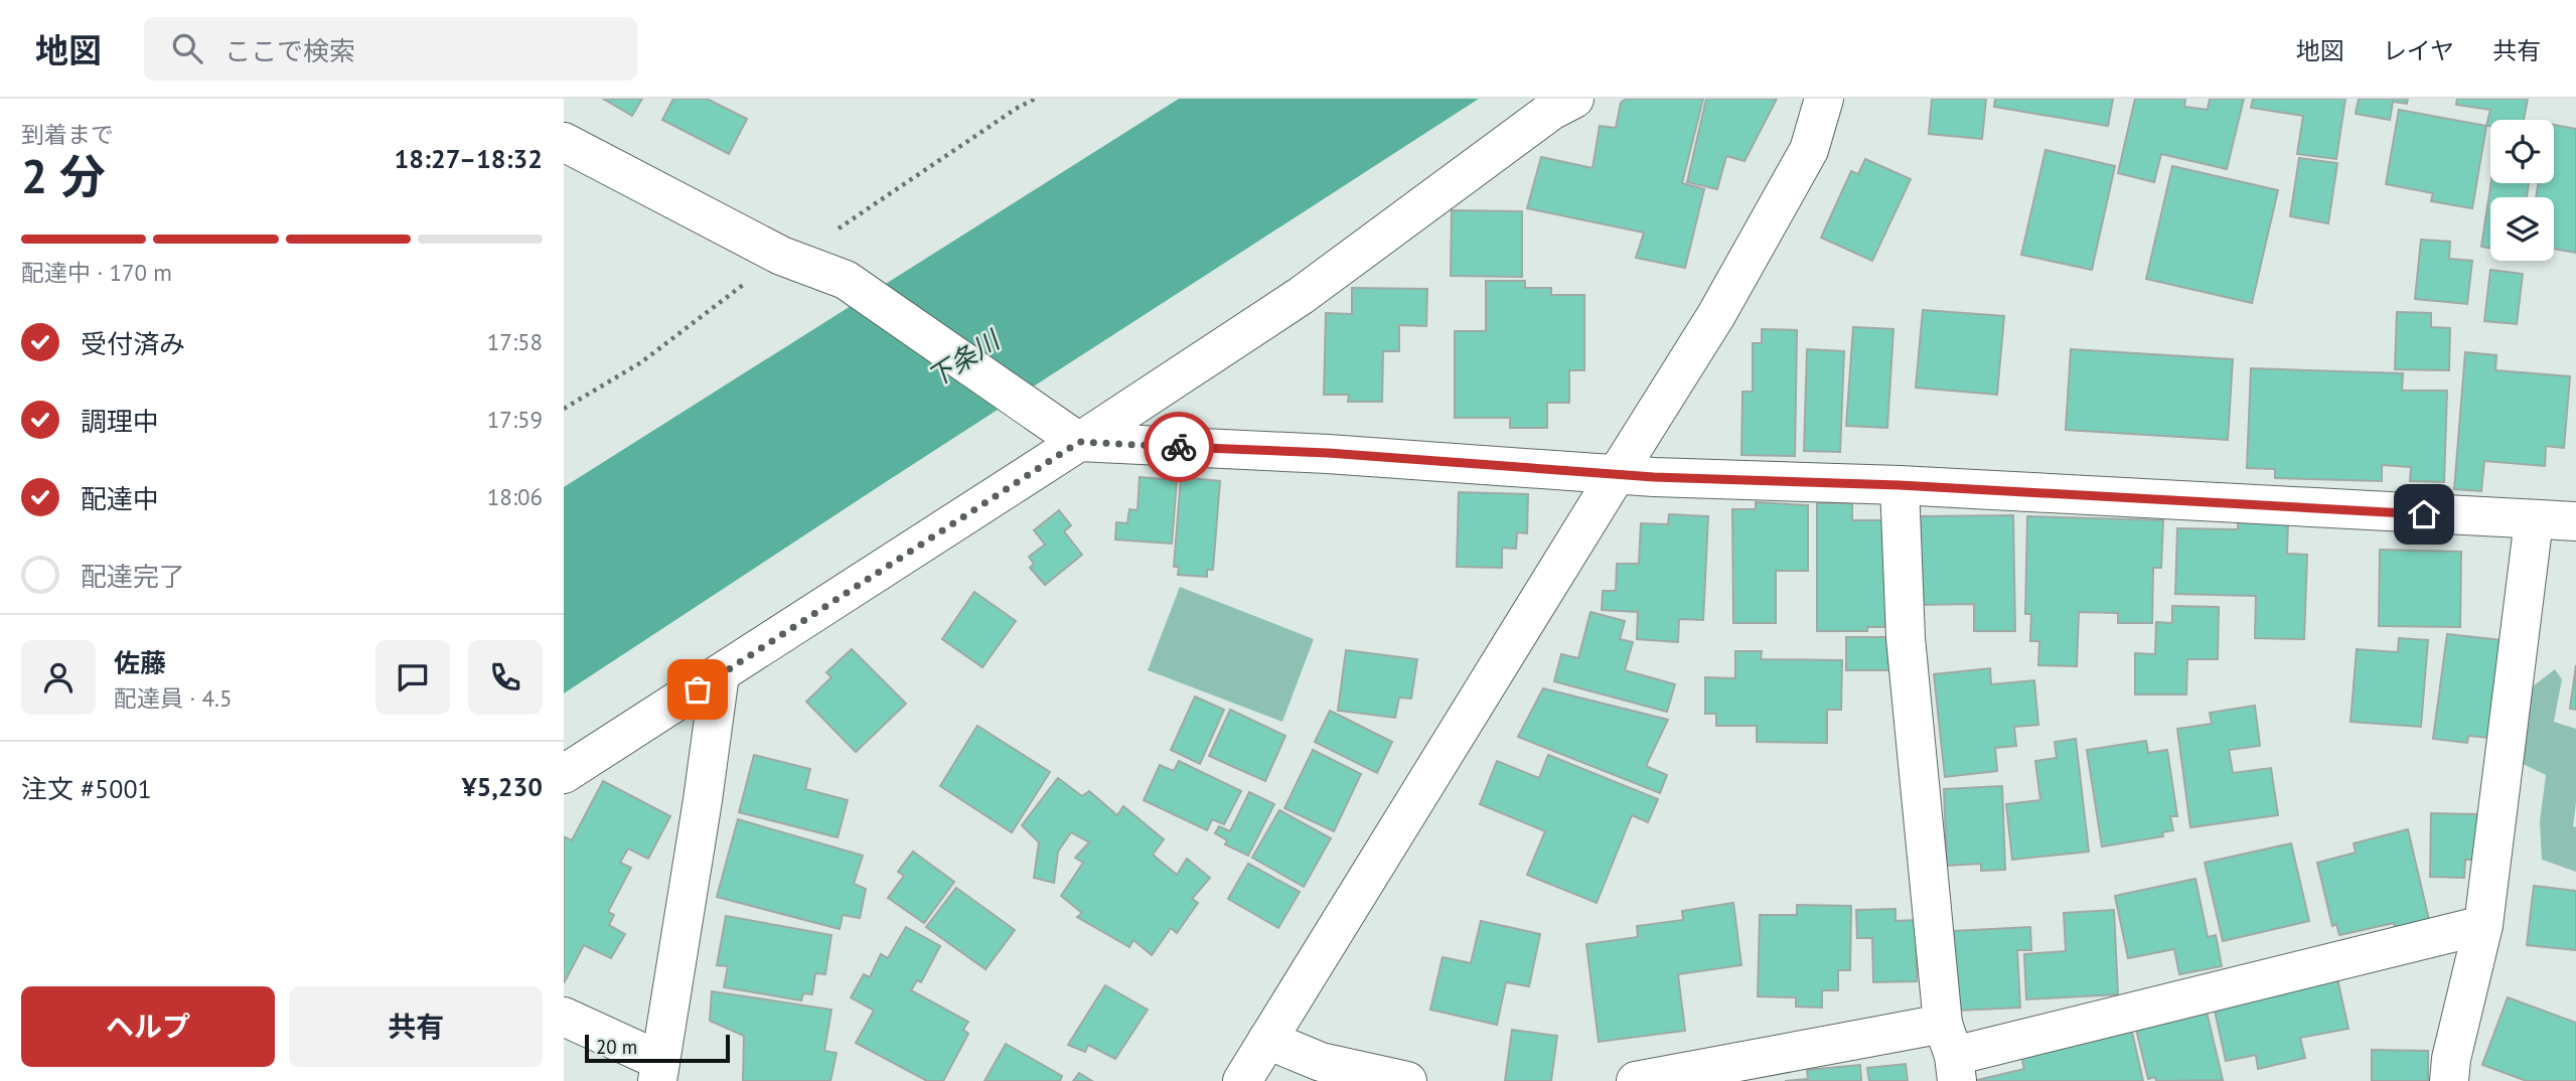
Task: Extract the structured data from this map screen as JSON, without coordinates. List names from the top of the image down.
{
  "water": ["下条川"],
  "scale_bar": "20 m",
  "page": {
    "header": "地図",
    "search": "ここで検索",
    "nav": ["地図", "レイヤ", "共有"],
    "heading": ["2 分", "到着まで", "18:27–18:32"],
    "panel": [
      "佐藤",
      "配達員 · 4.5",
      "注文 #5001",
      "¥5,230"
    ],
    "bar": "配達中 · 170 m",
    "list": [
      ["受付済み", "17:58"],
      ["調理中", "17:59"],
      ["配達中", "18:06"],
      "配達完了"
    ],
    "buttons": ["ヘルプ", "共有"],
    "scale": "20 m"
  }
}
